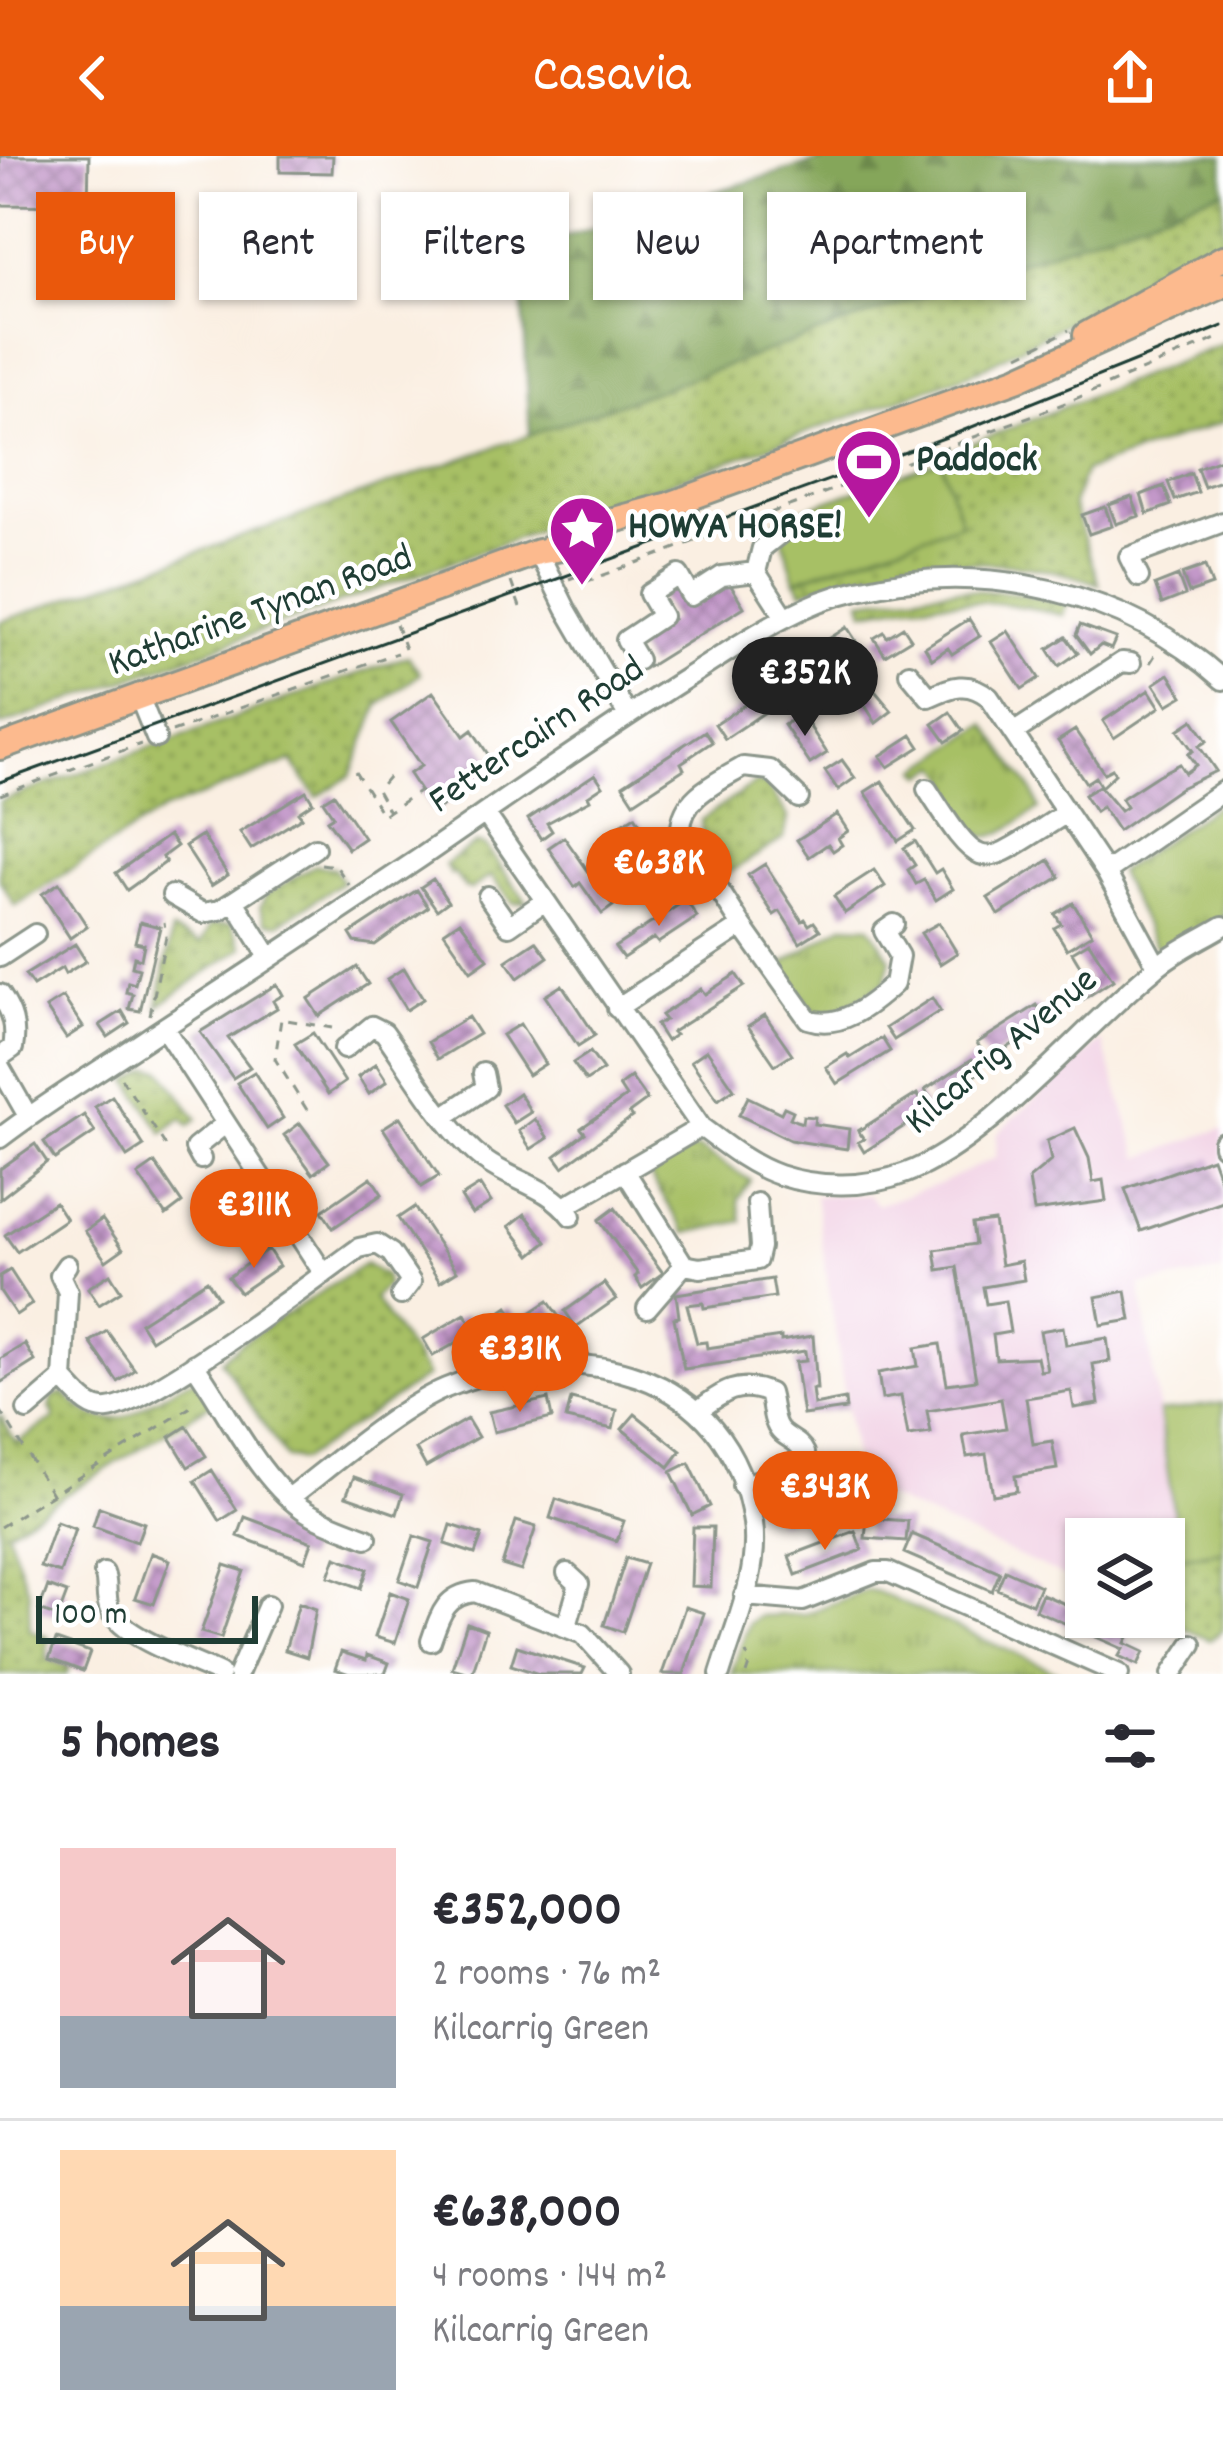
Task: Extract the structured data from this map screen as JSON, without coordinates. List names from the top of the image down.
{
  "streets": {
    "main road": ["Katharine Tynan Road"],
    "street": ["Fettercairn Road", "Kilcarrig Avenue"]
  },
  "crossings": [
    ["Fettercairn Road", "Kilcarrig Avenue"]
  ],
  "places": {
    "sports": ["Paddock"],
    "place": ["HOWYA HORSE!"]
  },
  "scale_bar": "100 m",
  "page": {
    "header": "Casavia",
    "chip": [
      "Buy",
      "Rent",
      "Filters",
      "New",
      "Apartment"
    ],
    "price": [
      "€352K",
      "€638K",
      "€311K",
      "€331K",
      "€343K"
    ],
    "scale": "100 m",
    "heading": "5 homes",
    "list": [
      {
        "name": "€352,000",
        "note": "2 rooms · 76 m² · Kilcarrig Green"
      },
      {
        "name": "€638,000",
        "note": "4 rooms · 144 m² · Kilcarrig Green"
      }
    ]
  }
}
